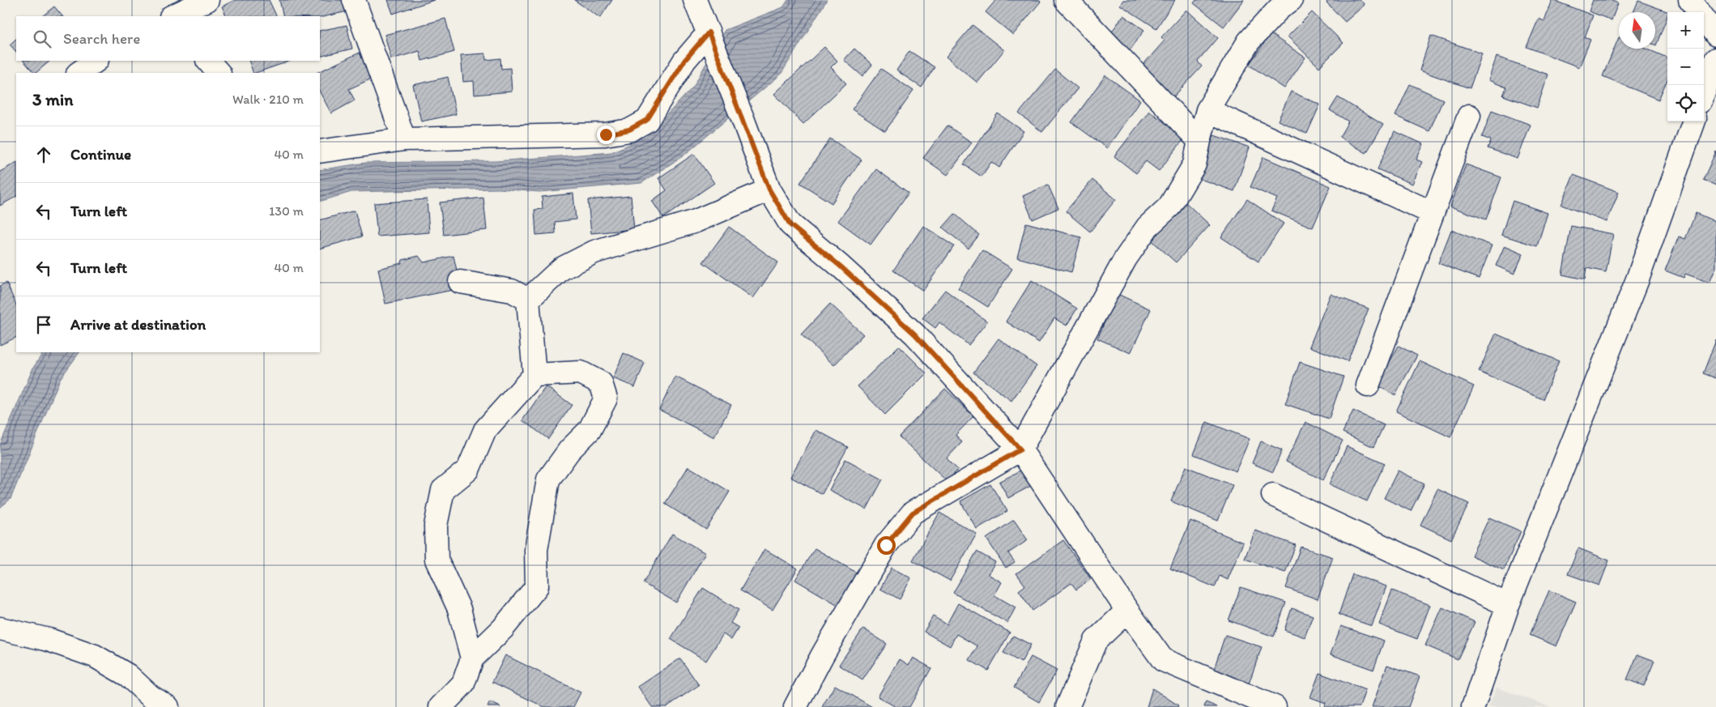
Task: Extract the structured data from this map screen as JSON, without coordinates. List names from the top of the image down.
{
  "north": "top",
  "page": {
    "map_buttons": ["+", "−"],
    "search": "Search here",
    "heading": ["3 min", "Walk · 210 m"],
    "list": [
      ["Continue", "40 m"],
      ["Turn left", "130 m"],
      ["Turn left", "40 m"],
      "Arrive at destination"
    ]
  }
}
